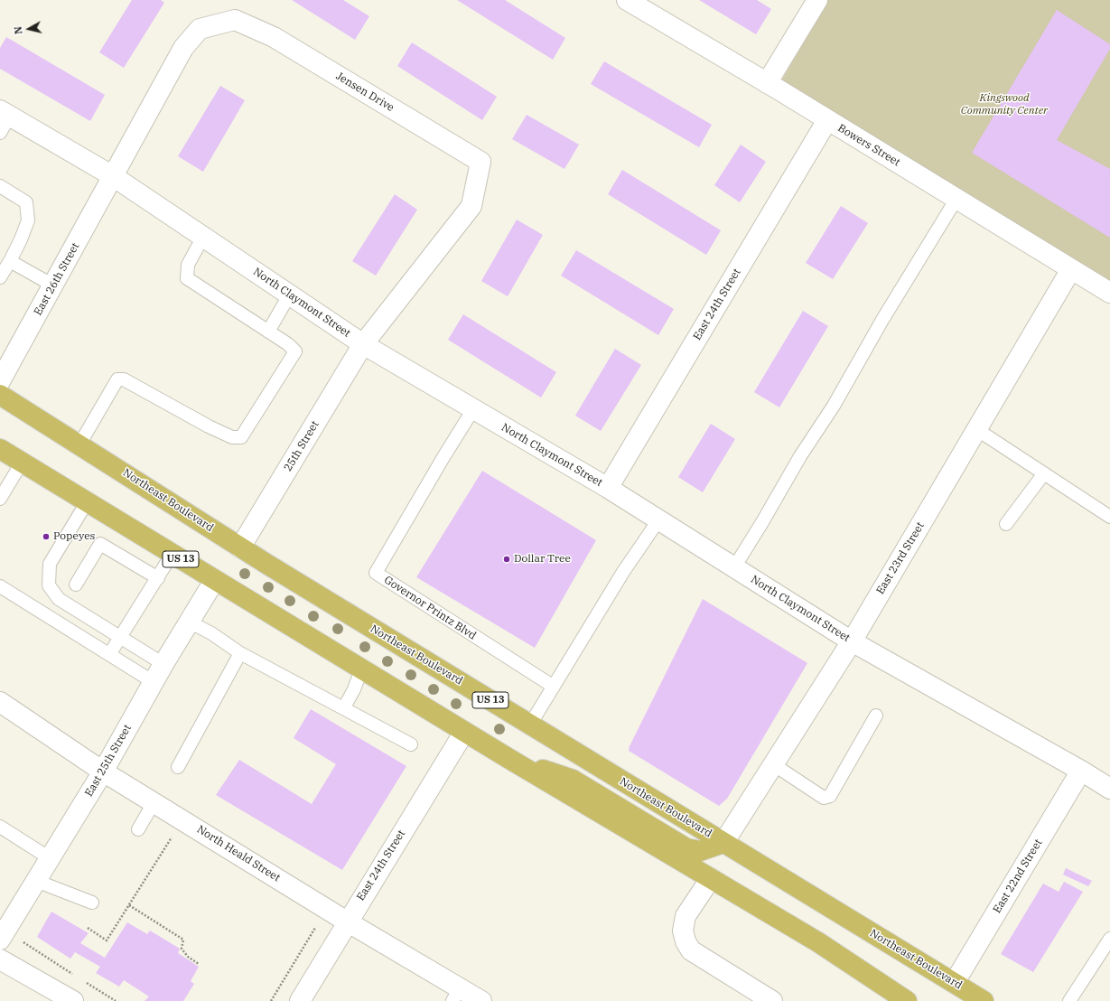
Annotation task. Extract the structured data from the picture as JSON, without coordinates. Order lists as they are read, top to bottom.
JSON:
{
  "streets": {
    "main road": ["Northeast Boulevard", "US 13"],
    "street": [
      "Jensen Drive",
      "Bowers Street",
      "East 26th Street",
      "North Claymont Street",
      "East 24th Street",
      "25th Street",
      "East 23rd Street",
      "East 25th Street",
      "North Heald Street",
      "East 22nd Street"
    ],
    "lane": ["Governor Printz Blvd"]
  },
  "crossings": [
    ["Jensen Drive", "East 26th Street"],
    ["Jensen Drive", "North Claymont Street"],
    ["Jensen Drive", "25th Street"],
    ["Bowers Street", "East 24th Street"],
    ["Bowers Street", "East 23rd Street"],
    ["East 26th Street", "North Claymont Street"],
    ["North Claymont Street", "East 24th Street"],
    ["North Claymont Street", "25th Street"],
    ["North Claymont Street", "East 23rd Street"],
    ["North Claymont Street", "Governor Printz Blvd"],
    ["North Claymont Street", "East 22nd Street"],
    ["East 24th Street", "US 13"],
    ["East 24th Street", "North Heald Street"],
    ["25th Street", "Northeast Boulevard"],
    ["Northeast Boulevard", "East 23rd Street"],
    ["Northeast Boulevard", "East 22nd Street"],
    ["US 13", "East 25th Street"],
    ["East 25th Street", "North Heald Street"]
  ],
  "parks": ["Kingswood Community Center"],
  "places": ["Popeyes", "Dollar Tree"],
  "north": "left"
}
